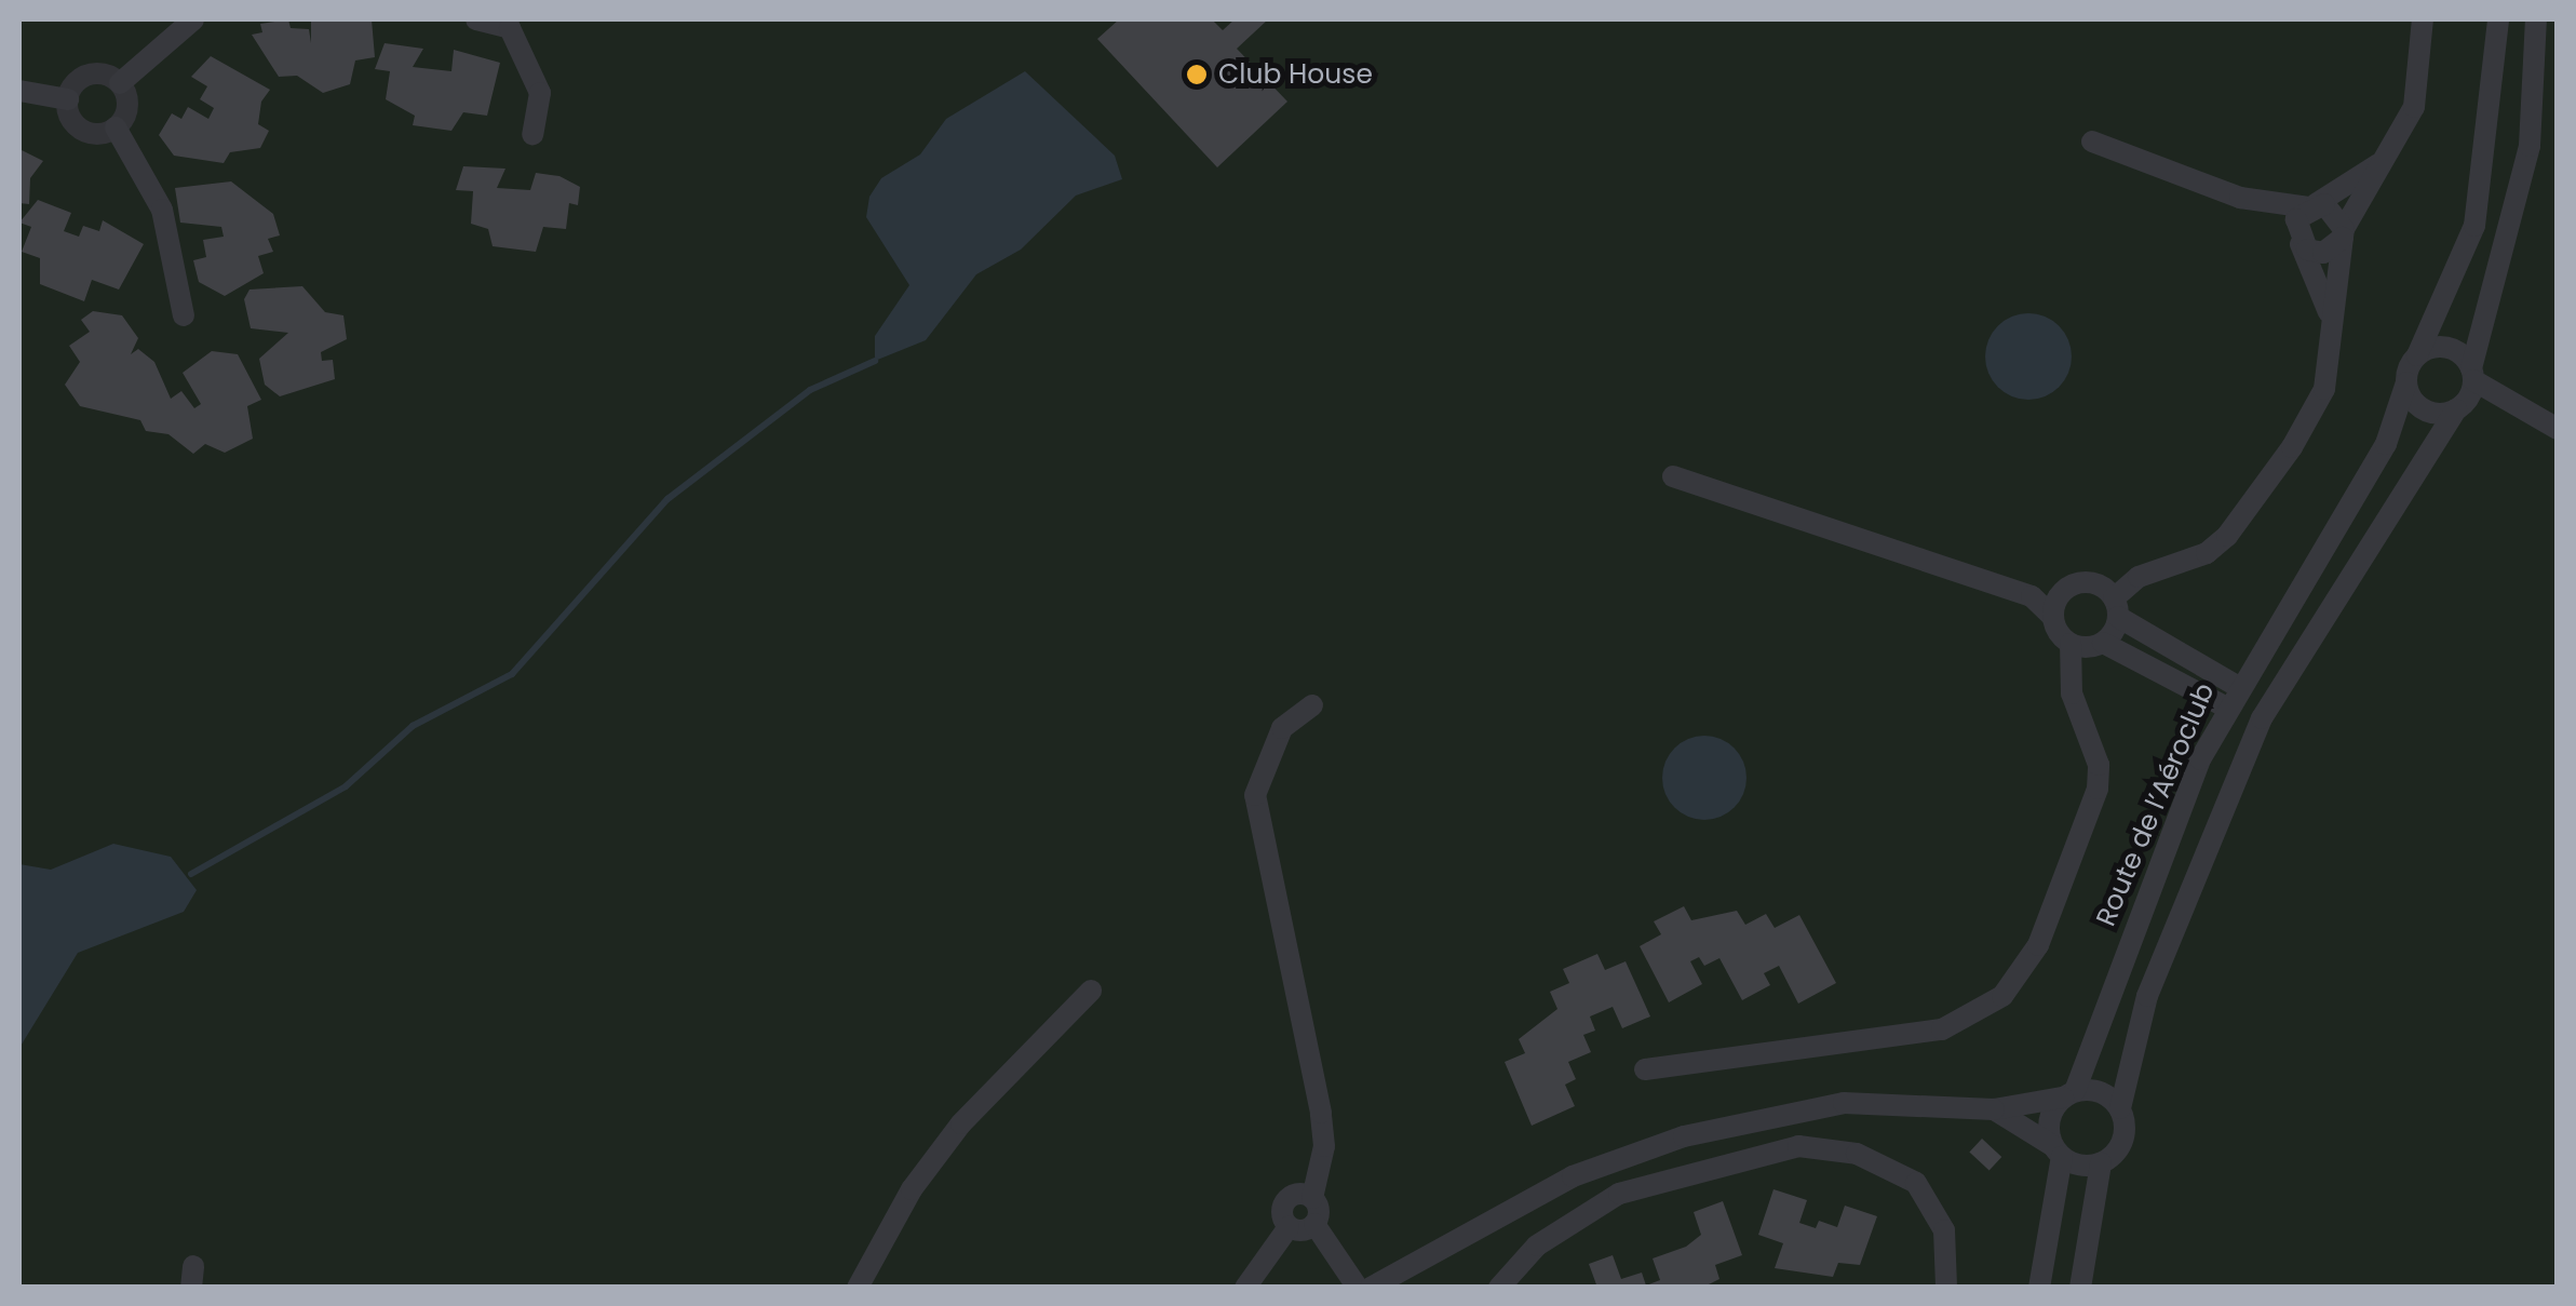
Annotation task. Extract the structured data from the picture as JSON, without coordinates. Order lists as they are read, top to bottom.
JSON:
{
  "streets": {
    "street": ["Route de l’Aéroclub"]
  },
  "places": ["Club House"]
}
